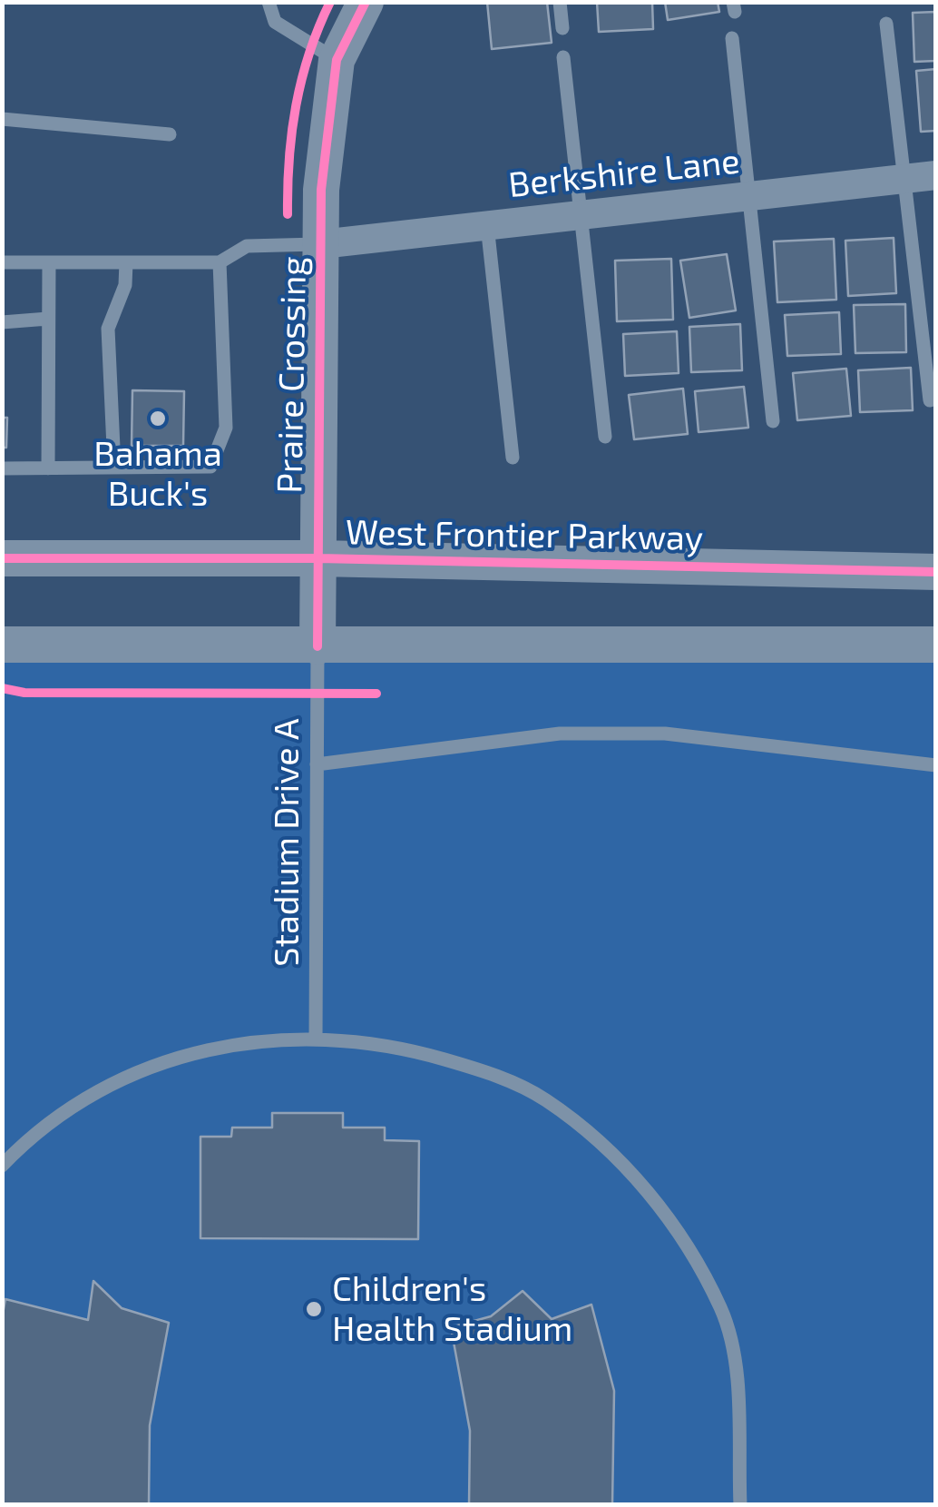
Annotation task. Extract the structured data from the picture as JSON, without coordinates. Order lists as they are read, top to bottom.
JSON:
{
  "streets": {
    "street": ["Berkshire Lane", "Praire Crossing", "West Frontier Parkway"],
    "lane": ["Stadium Drive A"]
  },
  "crossings": [
    ["Berkshire Lane", "Praire Crossing"],
    ["Praire Crossing", "West Frontier Parkway"],
    ["Praire Crossing", "Stadium Drive A"]
  ],
  "places": ["Bahama Buck's", "Children's Health Stadium"]
}
